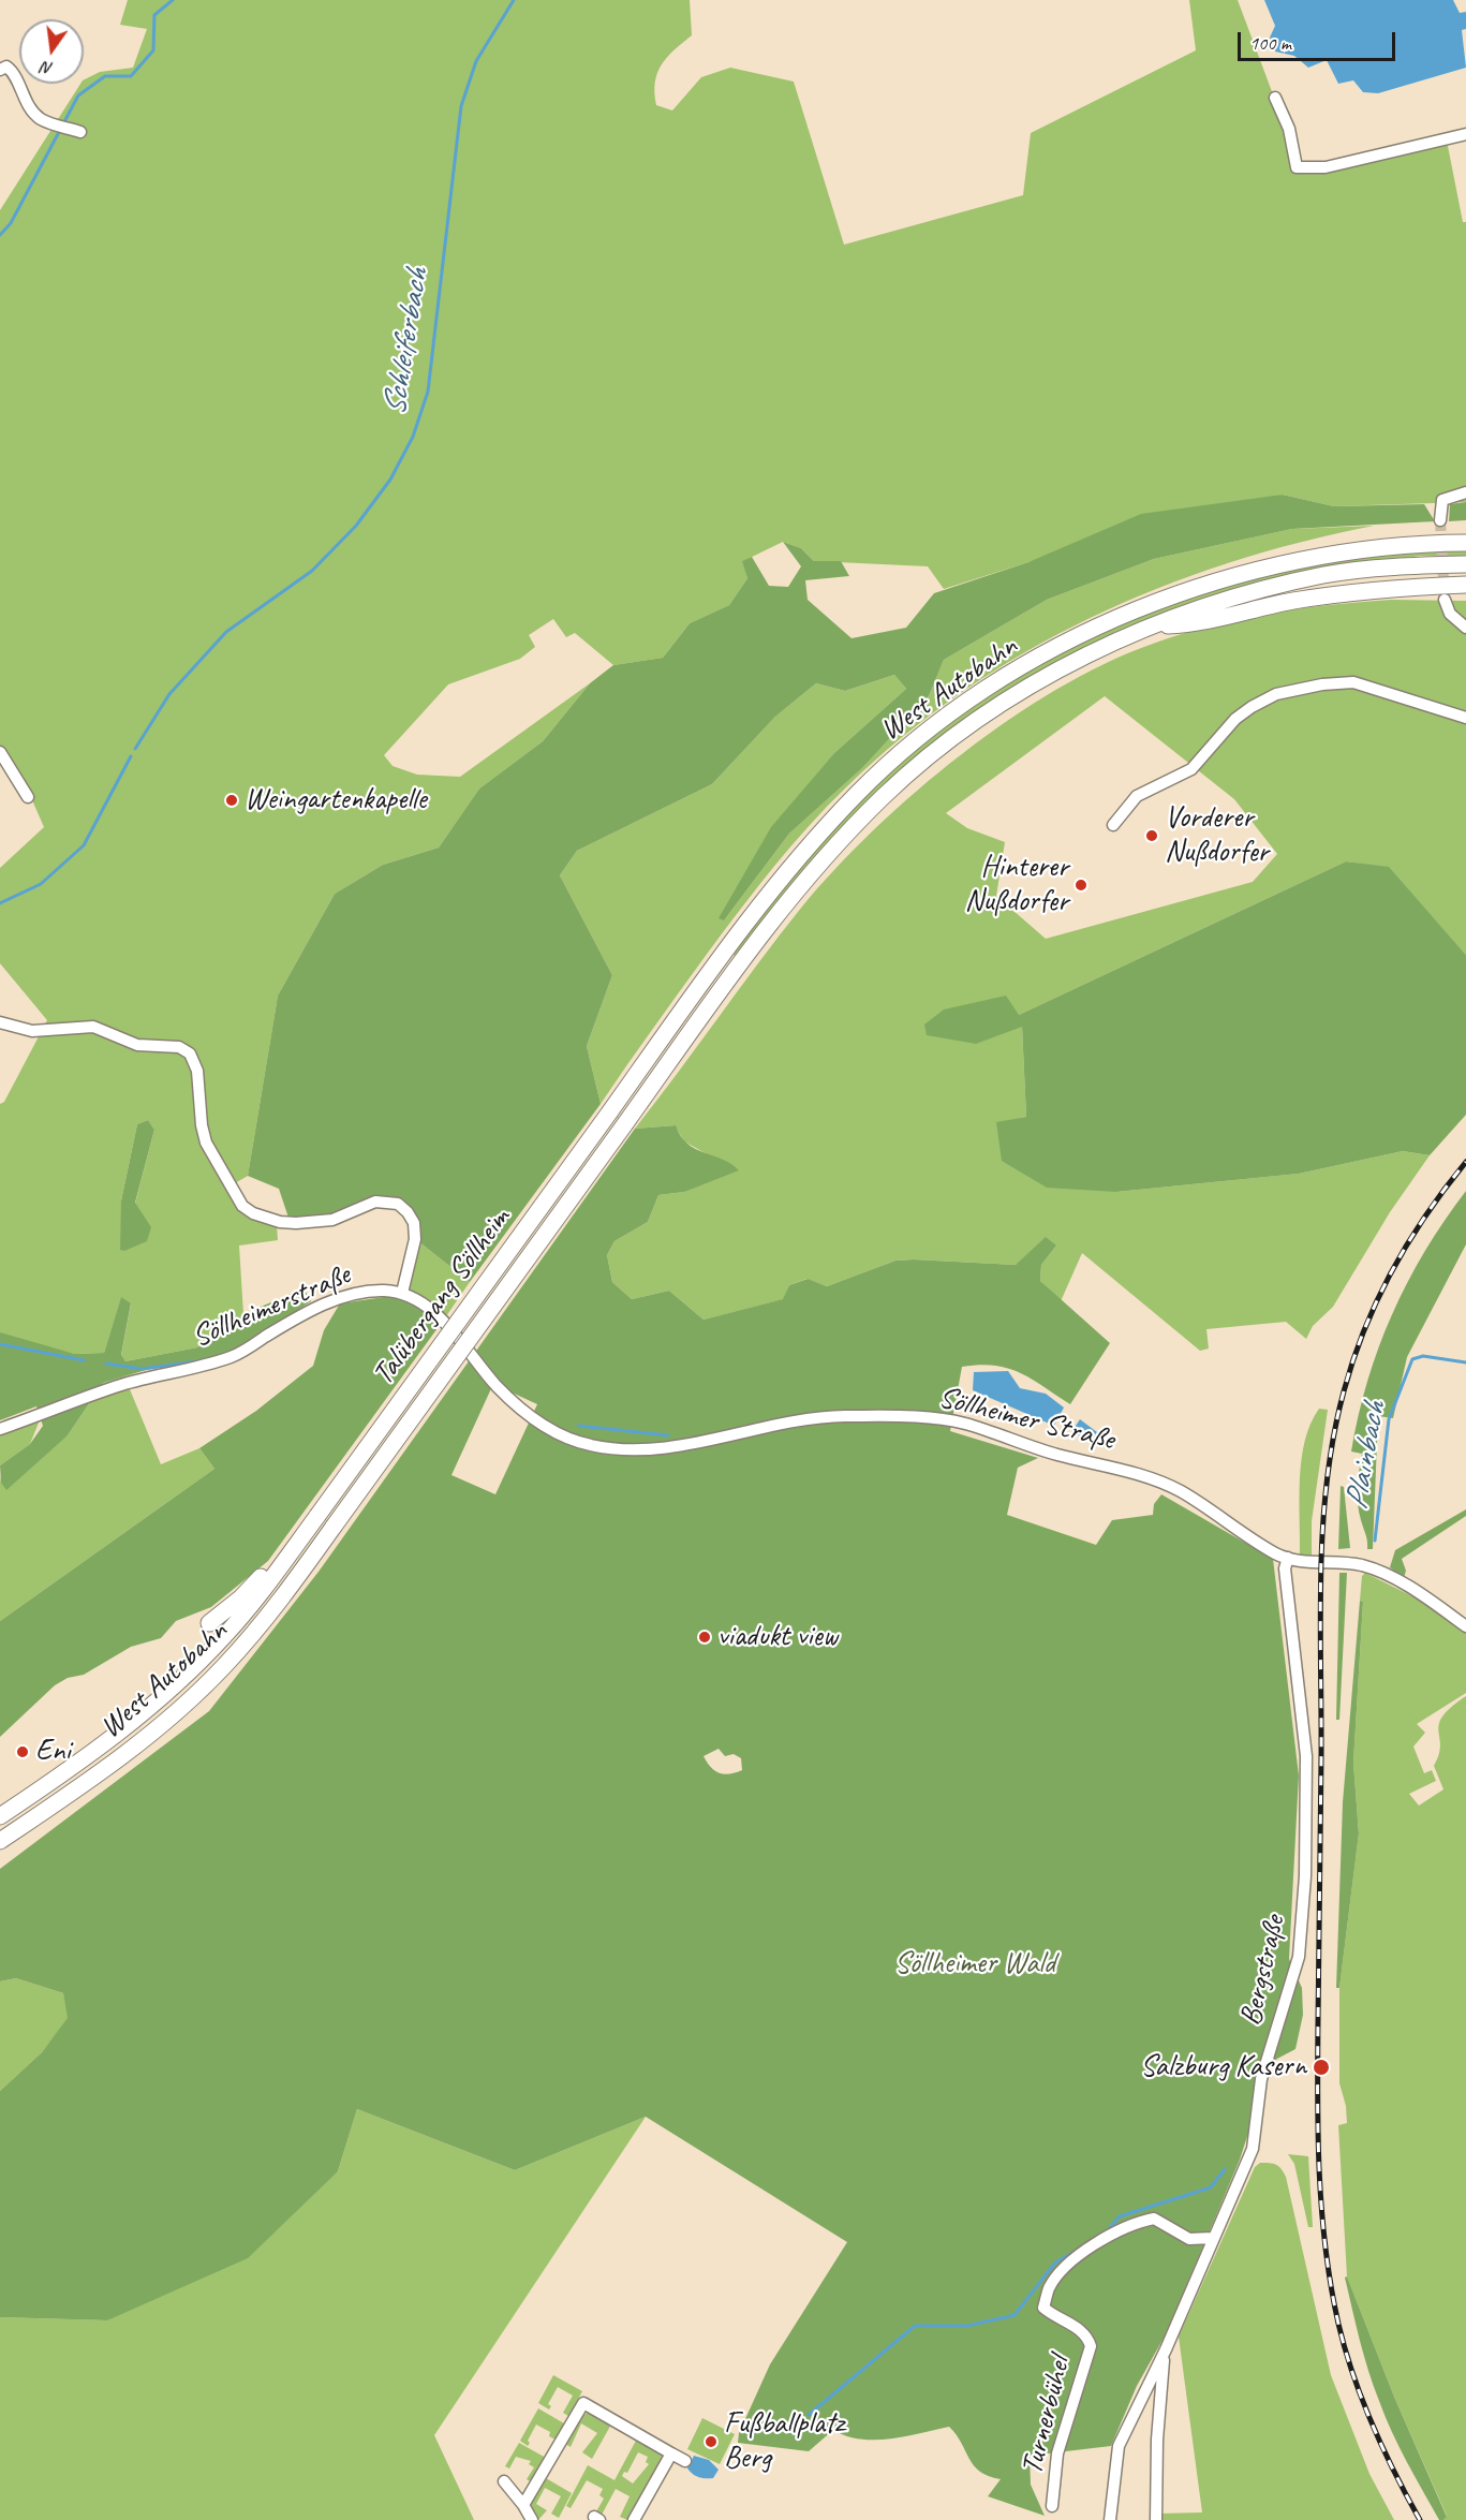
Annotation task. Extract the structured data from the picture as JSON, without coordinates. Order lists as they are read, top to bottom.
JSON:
{
  "streets": {
    "highway": ["West Autobahn", "Talübergang Söllheim"],
    "street": [
      "Söllheimerstraße",
      "Söllheimer Straße",
      "Bergstraße",
      "Turnerbühel"
    ]
  },
  "crossings": [
    ["West Autobahn", "Talübergang Söllheim"],
    ["Söllheimerstraße", "Söllheimer Straße"],
    ["Söllheimer Straße", "Bergstraße"],
    ["Bergstraße", "Turnerbühel"]
  ],
  "water": ["Schleiferbach", "Plainbach"],
  "parks": ["Söllheimer Wald"],
  "places": [
    "Weingartenkapelle",
    "Vorderer Nußdorfer",
    "Hinterer Nußdorfer",
    "viadukt view",
    "Eni",
    "Salzburg Kasern",
    "Fußballplatz Berg"
  ],
  "scale_bar": "100 m",
  "north": "bottom"
}
